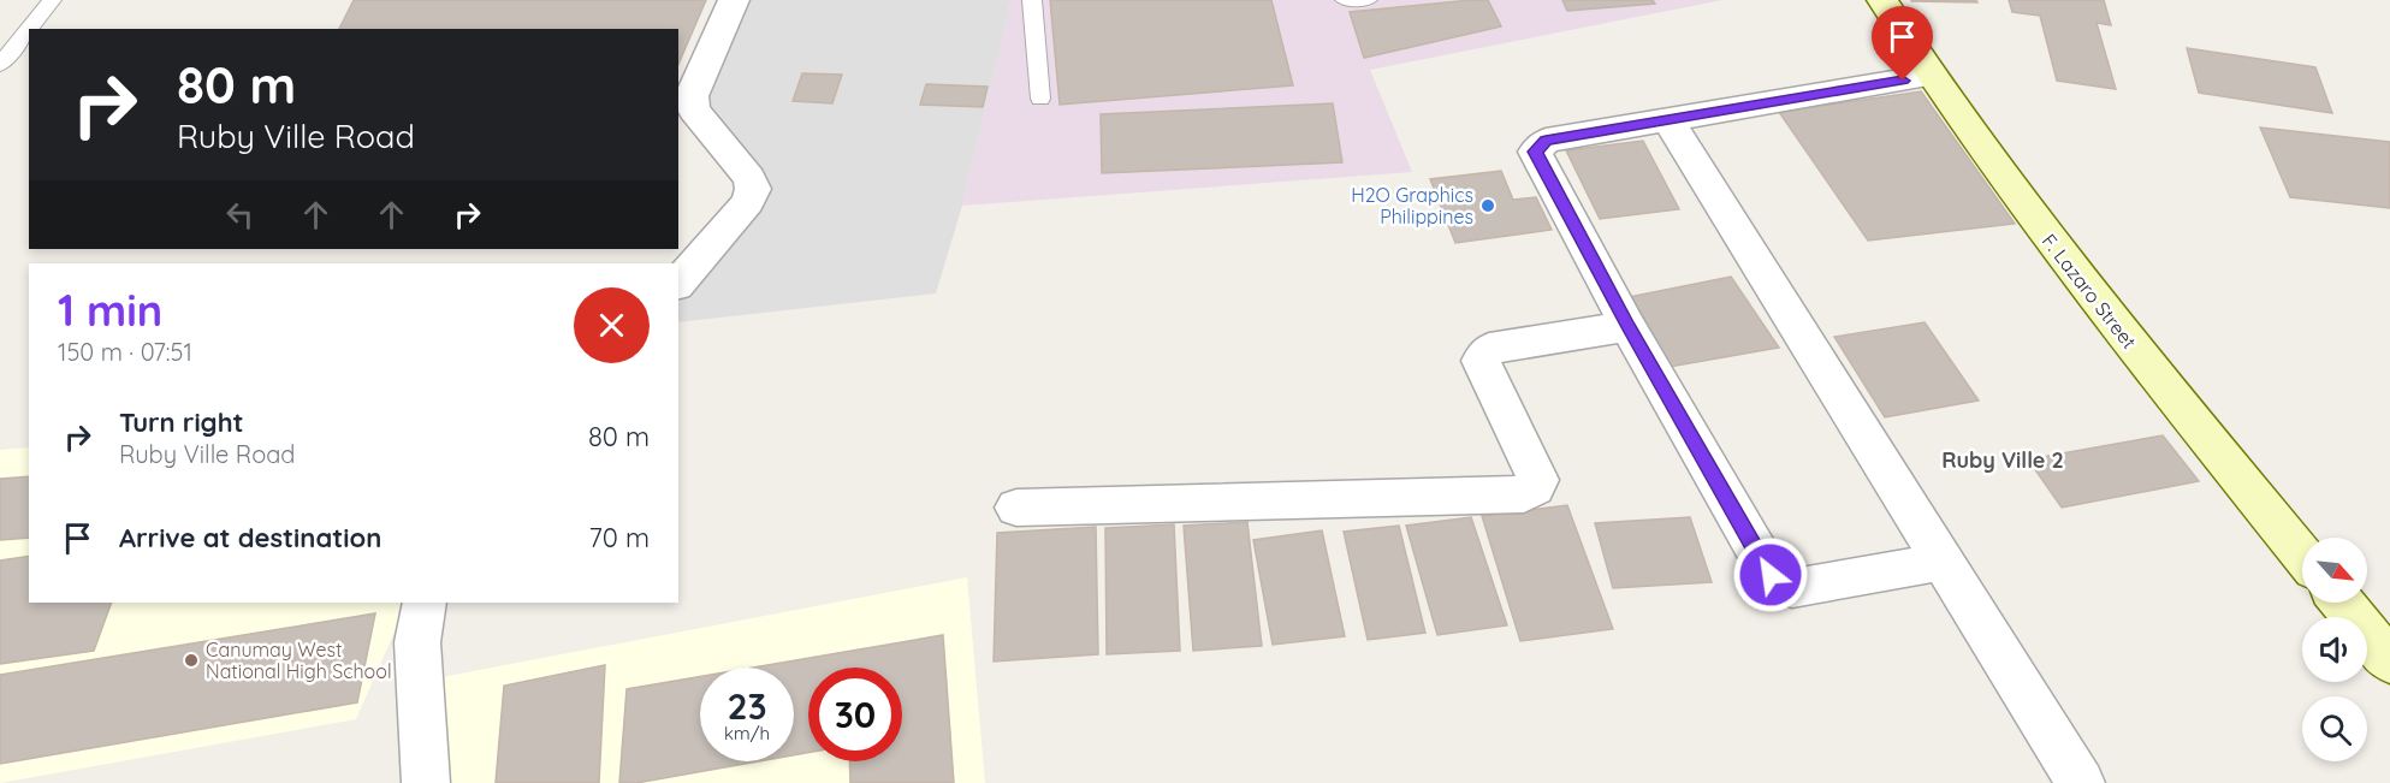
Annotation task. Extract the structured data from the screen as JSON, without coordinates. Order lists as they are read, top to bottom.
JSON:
{
  "streets": {
    "street": ["F. Lazaro Street"]
  },
  "districts": ["Ruby Ville 2"],
  "places": ["H2O Graphics Philippines", "Canumay West National High School"],
  "north": "bottom right",
  "page": {
    "turn": ["80 m", "Ruby Ville Road"],
    "heading": ["1 min", "150 m · 07:51"],
    "list": [
      {
        "name": "Turn right",
        "note": "Ruby Ville Road",
        "value": "80 m"
      },
      {
        "name": "Arrive at destination",
        "value": "70 m"
      }
    ],
    "speed": "23 km/h",
    "limit": "30"
  }
}
